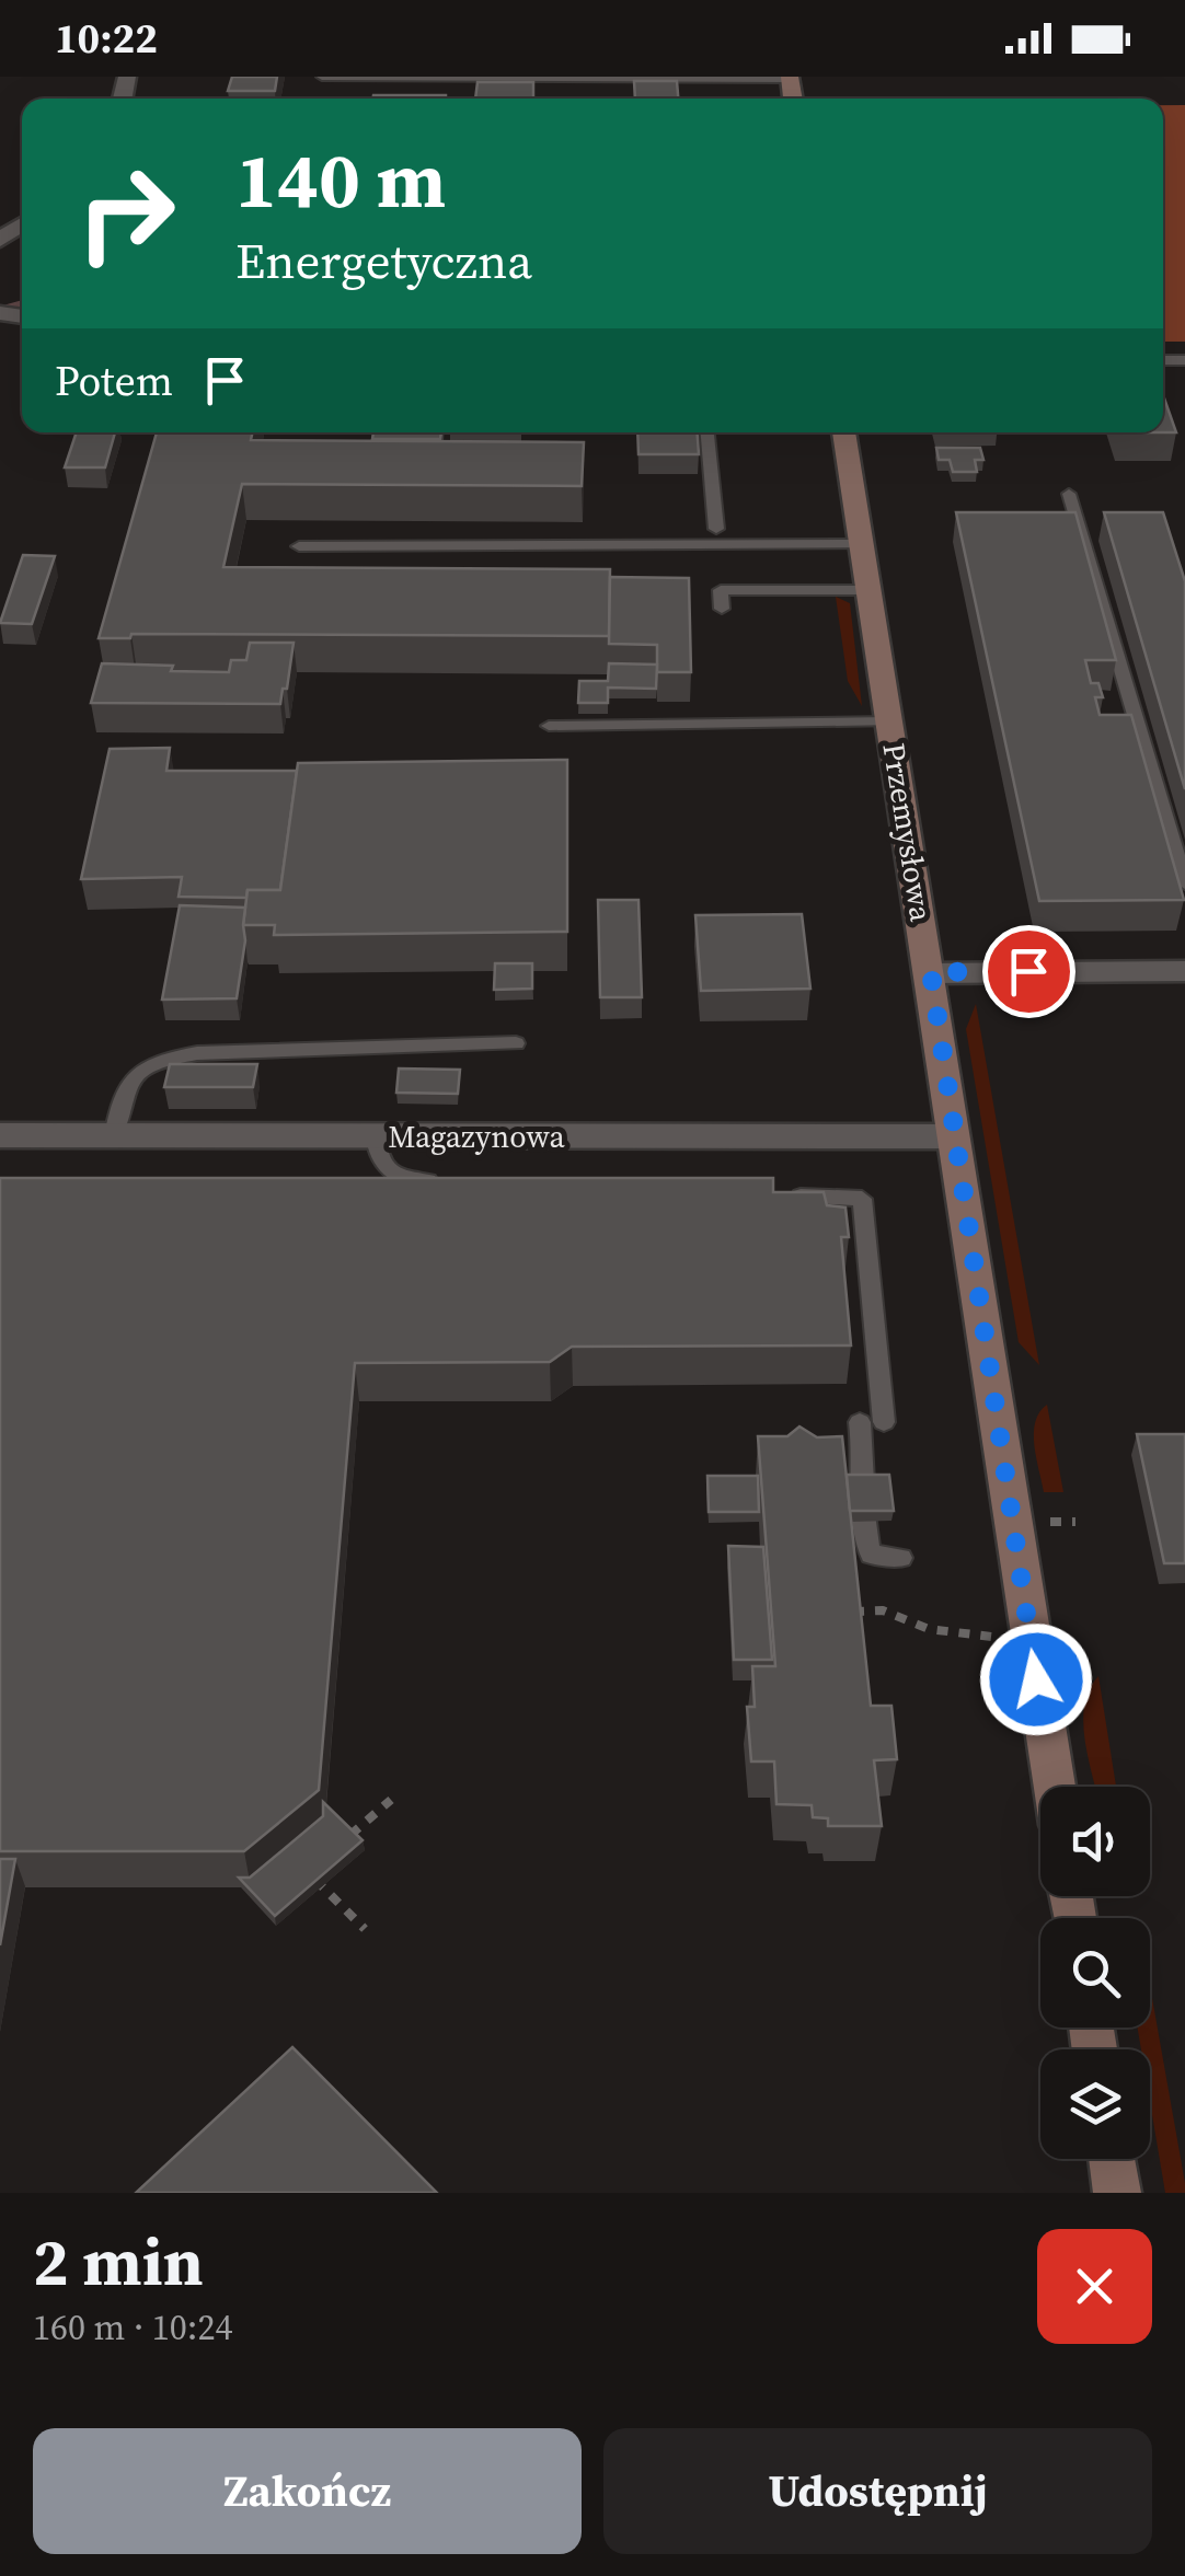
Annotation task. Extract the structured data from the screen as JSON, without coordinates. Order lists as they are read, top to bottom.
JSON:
{
  "streets": {
    "street": ["Przemysłowa", "Magazynowa"]
  },
  "crossings": [
    ["Przemysłowa", "Magazynowa"]
  ],
  "page": {
    "status": "10:22",
    "turn": ["140 m", "Energetyczna"],
    "then": "Potem",
    "heading": ["2 min", "160 m · 10:24"],
    "buttons": ["Zakończ", "Udostępnij"]
  }
}
